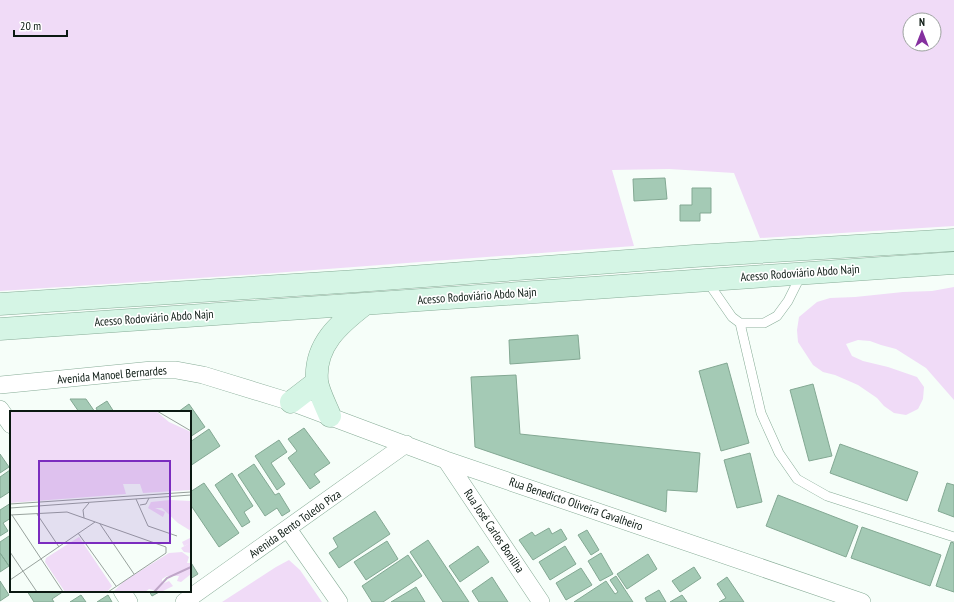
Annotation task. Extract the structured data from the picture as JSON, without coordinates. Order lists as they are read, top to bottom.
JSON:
{
  "streets": {
    "main road": ["Acesso Rodoviário Abdo Najn"],
    "street": [
      "Avenida Manoel Bernardes",
      "Rua Benedicto Oliveira Cavalheiro",
      "Avenida Bento Toledo Piza",
      "Rua José Carlos Bonilha"
    ]
  },
  "crossings": [
    ["Avenida Manoel Bernardes", "Rua Benedicto Oliveira Cavalheiro"],
    ["Rua Benedicto Oliveira Cavalheiro", "Avenida Bento Toledo Piza"],
    ["Rua Benedicto Oliveira Cavalheiro", "Rua José Carlos Bonilha"]
  ],
  "scale_bar": "20 m",
  "north": "top"
}
